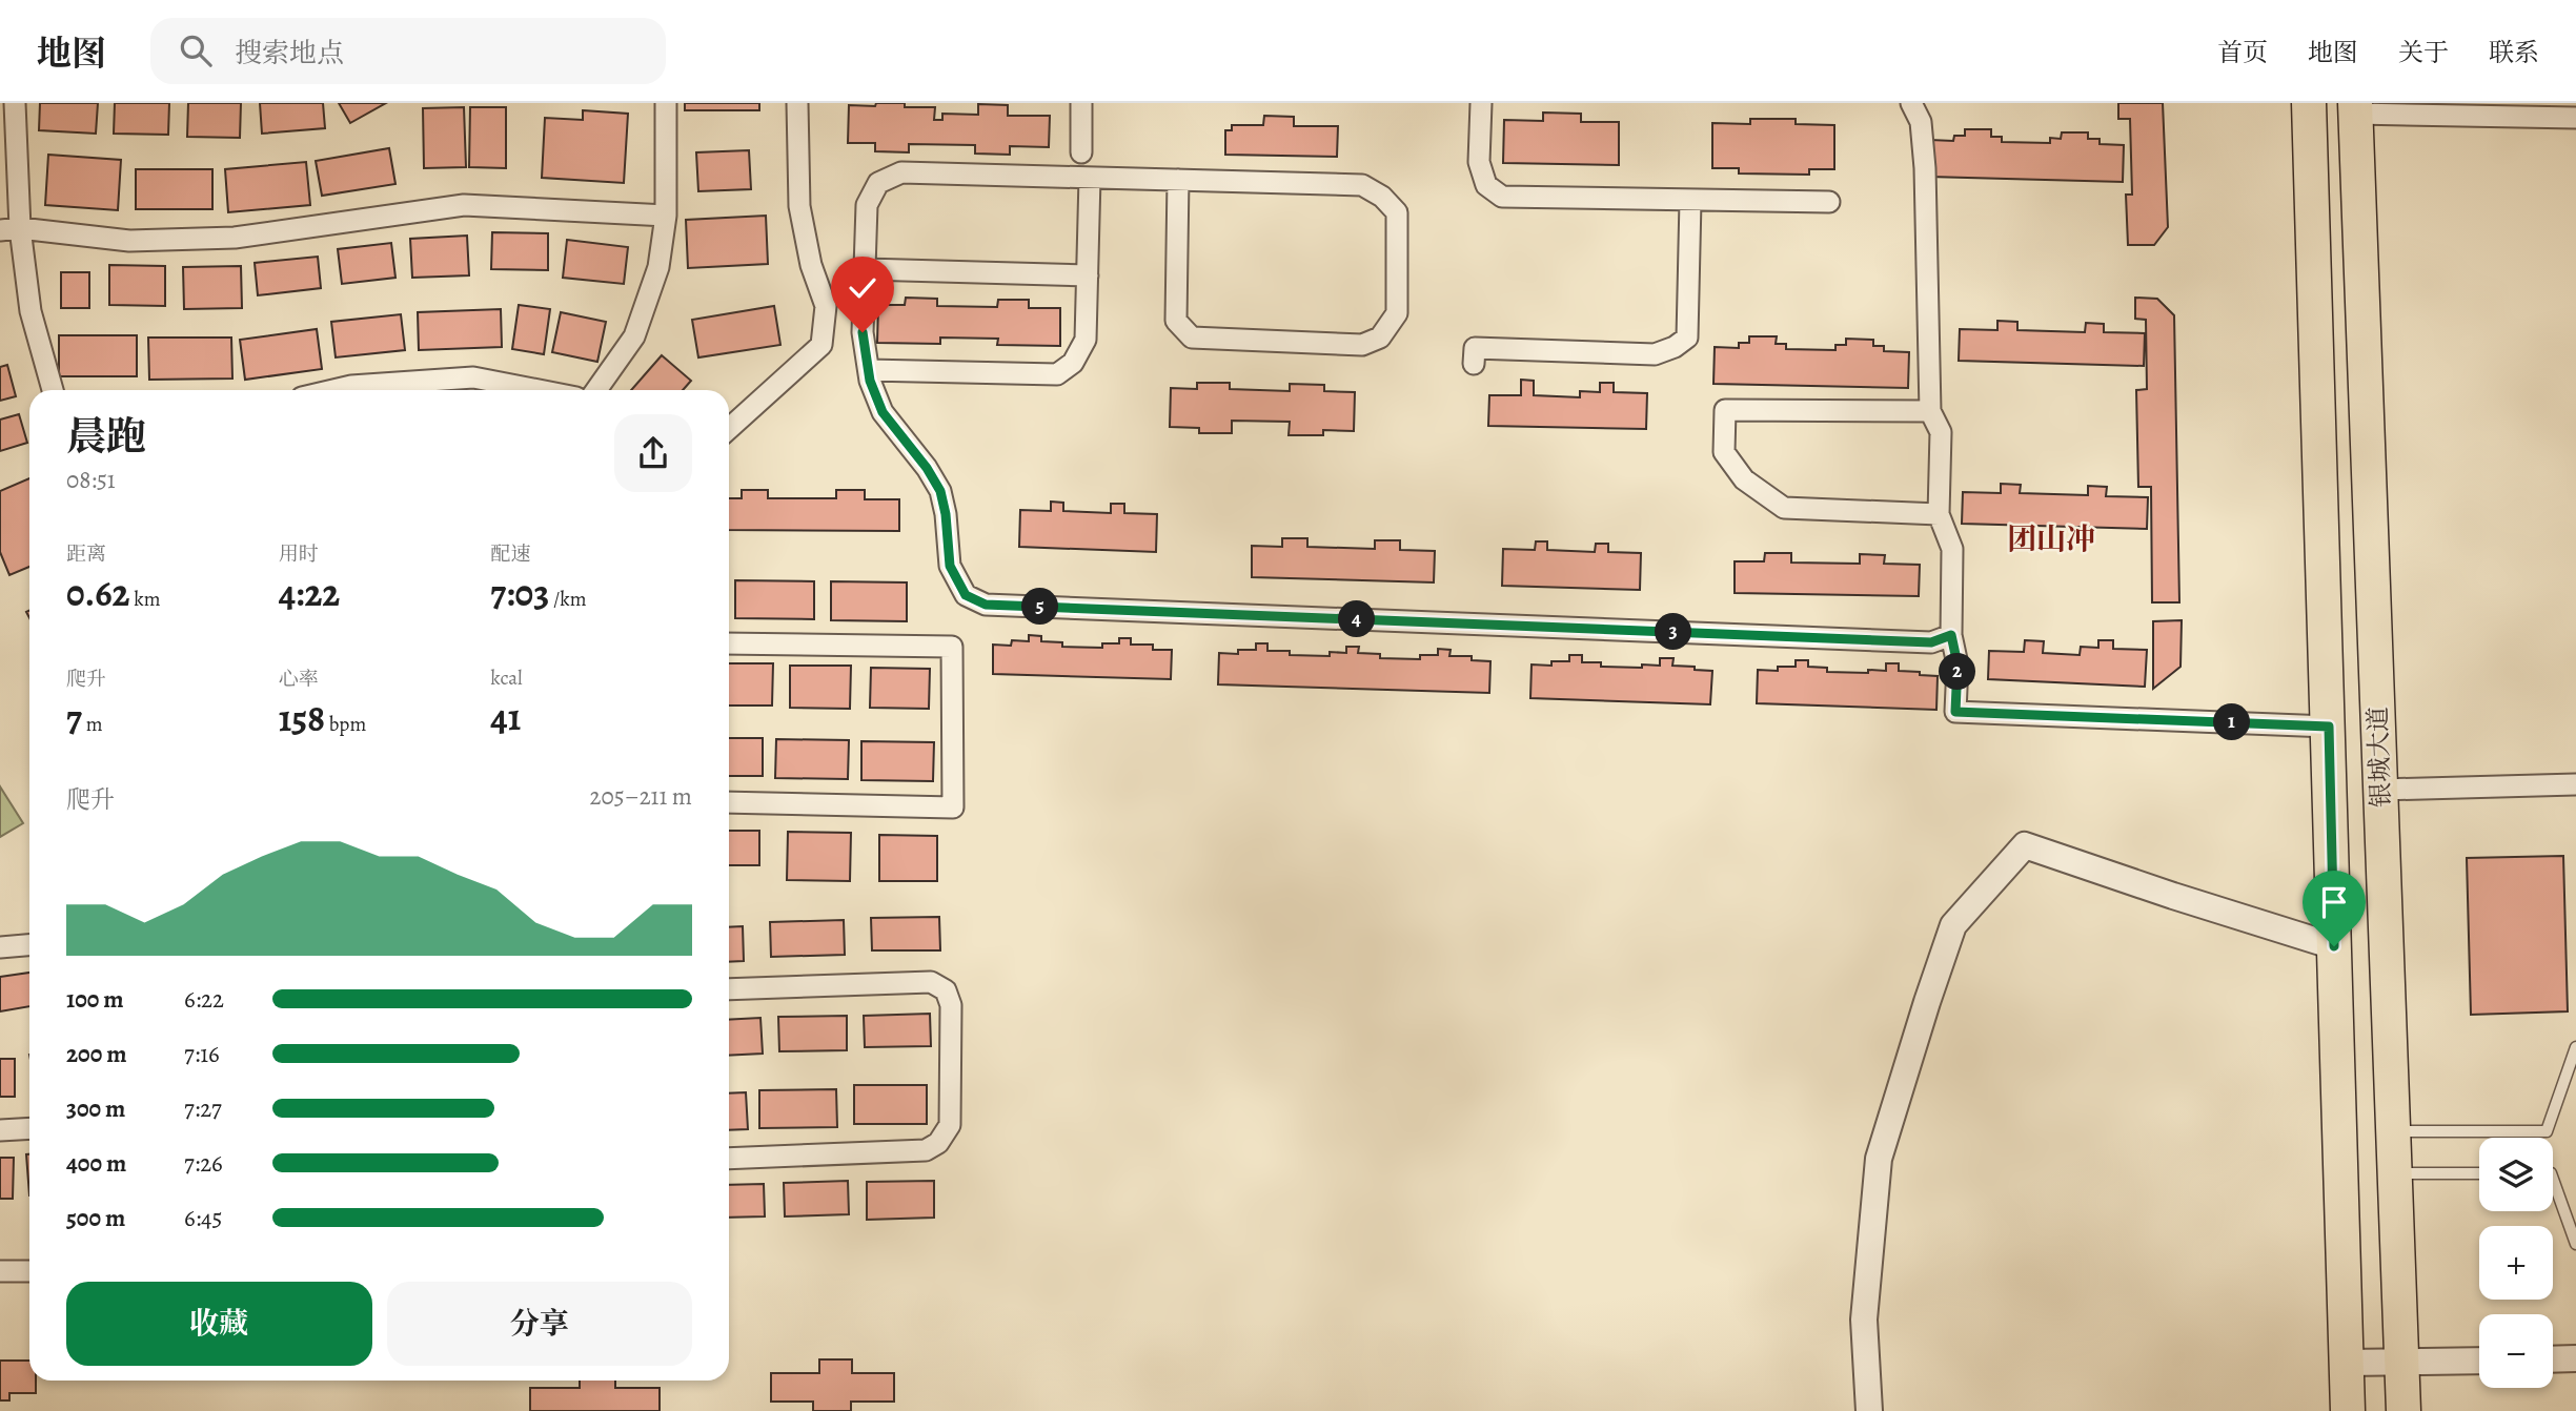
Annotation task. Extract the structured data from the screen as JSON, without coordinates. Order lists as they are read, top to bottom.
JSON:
{
  "streets": {
    "main road": ["银城大道"]
  },
  "districts": ["团山冲"],
  "page": {
    "header": "地图",
    "search": "搜索地点",
    "nav": [
      "首页",
      "地图",
      "关于",
      "联系"
    ],
    "heading": ["晨跑", "08:51"],
    "stats": [
      ["距离", "0.62 km"],
      ["用时", "4:22"],
      ["配速", "7:03 /km"],
      ["爬升", "7 m"],
      ["心率", "158 bpm"],
      ["kcal", "41"]
    ],
    "pins": [
      "5",
      "4",
      "3",
      "2",
      "1"
    ],
    "chart": ["爬升", "205–211 m"],
    "list": [
      {
        "name": "100 m",
        "note": "6:22"
      },
      {
        "name": "200 m",
        "note": "7:16"
      },
      {
        "name": "300 m",
        "note": "7:27"
      },
      {
        "name": "400 m",
        "note": "7:26"
      },
      {
        "name": "500 m",
        "note": "6:45"
      }
    ],
    "map_buttons": ["+", "−"],
    "buttons": ["收藏", "分享"]
  }
}
